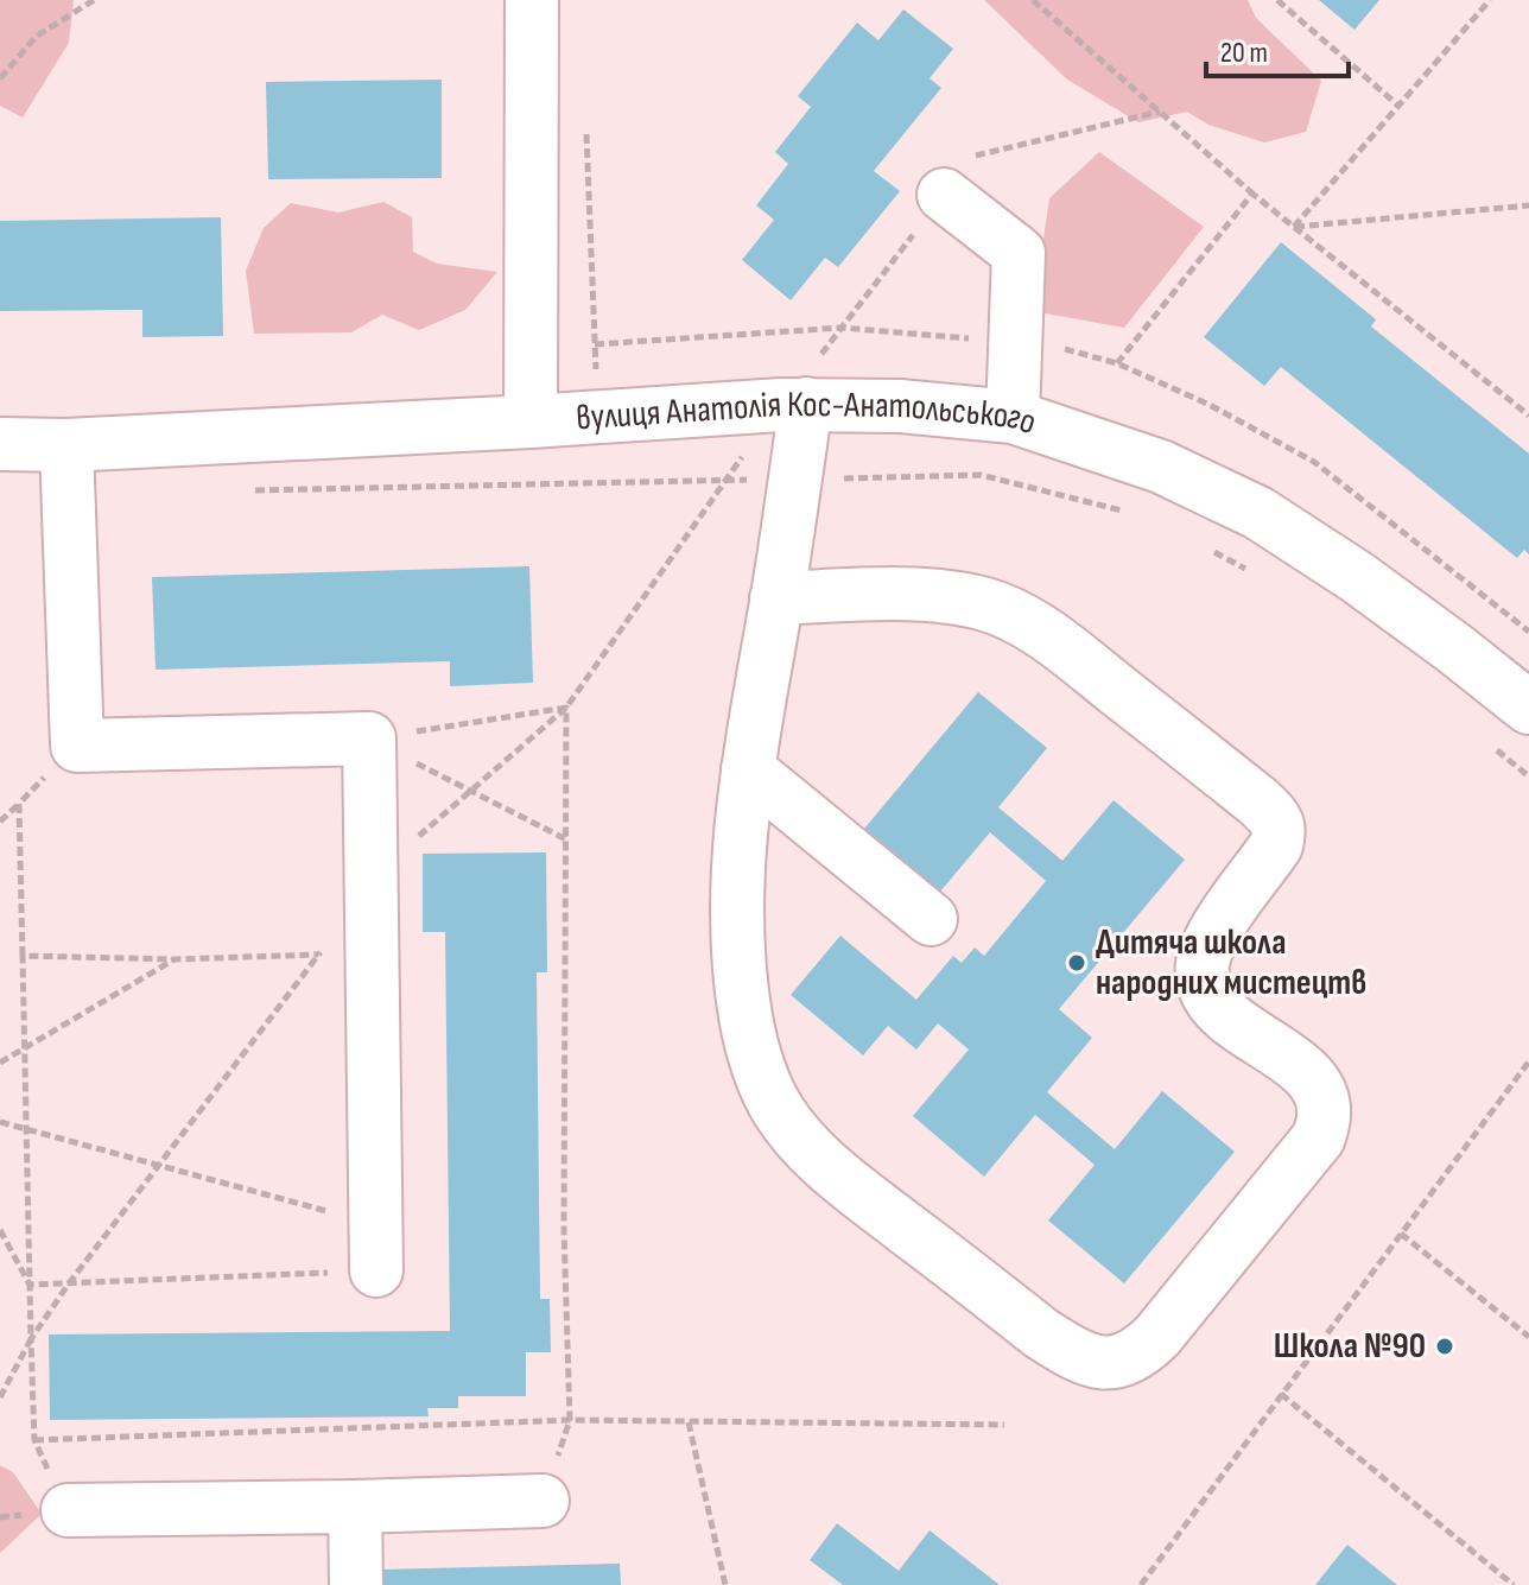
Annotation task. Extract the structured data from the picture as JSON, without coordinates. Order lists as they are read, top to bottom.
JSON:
{
  "streets": {
    "street": ["вулиця Анатолія Кос-Анатольського"]
  },
  "places": ["Дитяча школа народних мистецтв", "Школа №90"],
  "scale_bar": "20 m"
}
